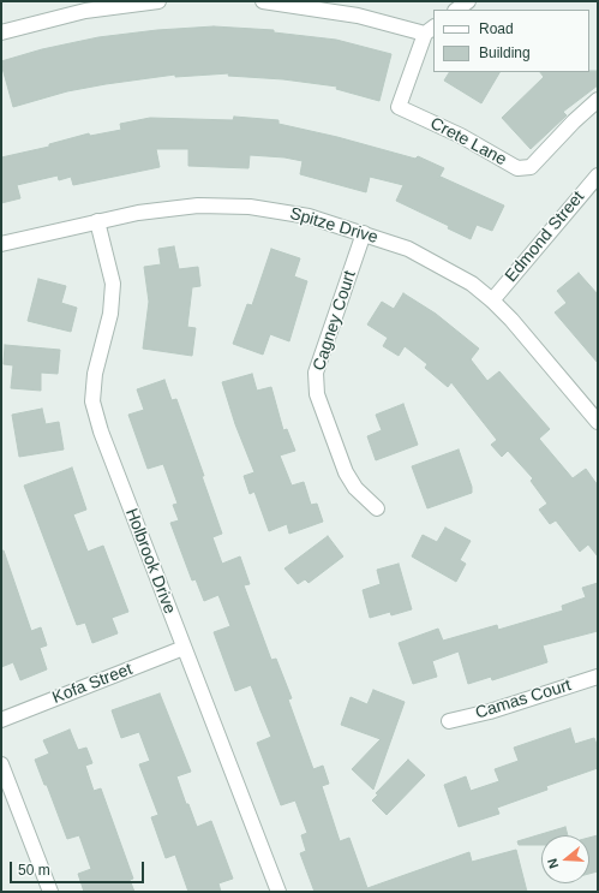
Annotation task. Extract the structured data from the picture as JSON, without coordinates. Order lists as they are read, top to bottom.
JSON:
{
  "streets": {
    "street": [
      "Crete Lane",
      "Spitze Drive",
      "Edmond Street",
      "Cagney Court",
      "Holbrook Drive",
      "Kofa Street",
      "Camas Court"
    ]
  },
  "crossings": [
    ["Spitze Drive", "Edmond Street"],
    ["Spitze Drive", "Cagney Court"],
    ["Spitze Drive", "Holbrook Drive"],
    ["Holbrook Drive", "Kofa Street"]
  ],
  "legend": ["Road", "Building"],
  "scale_bar": "50 m",
  "north": "left"
}
